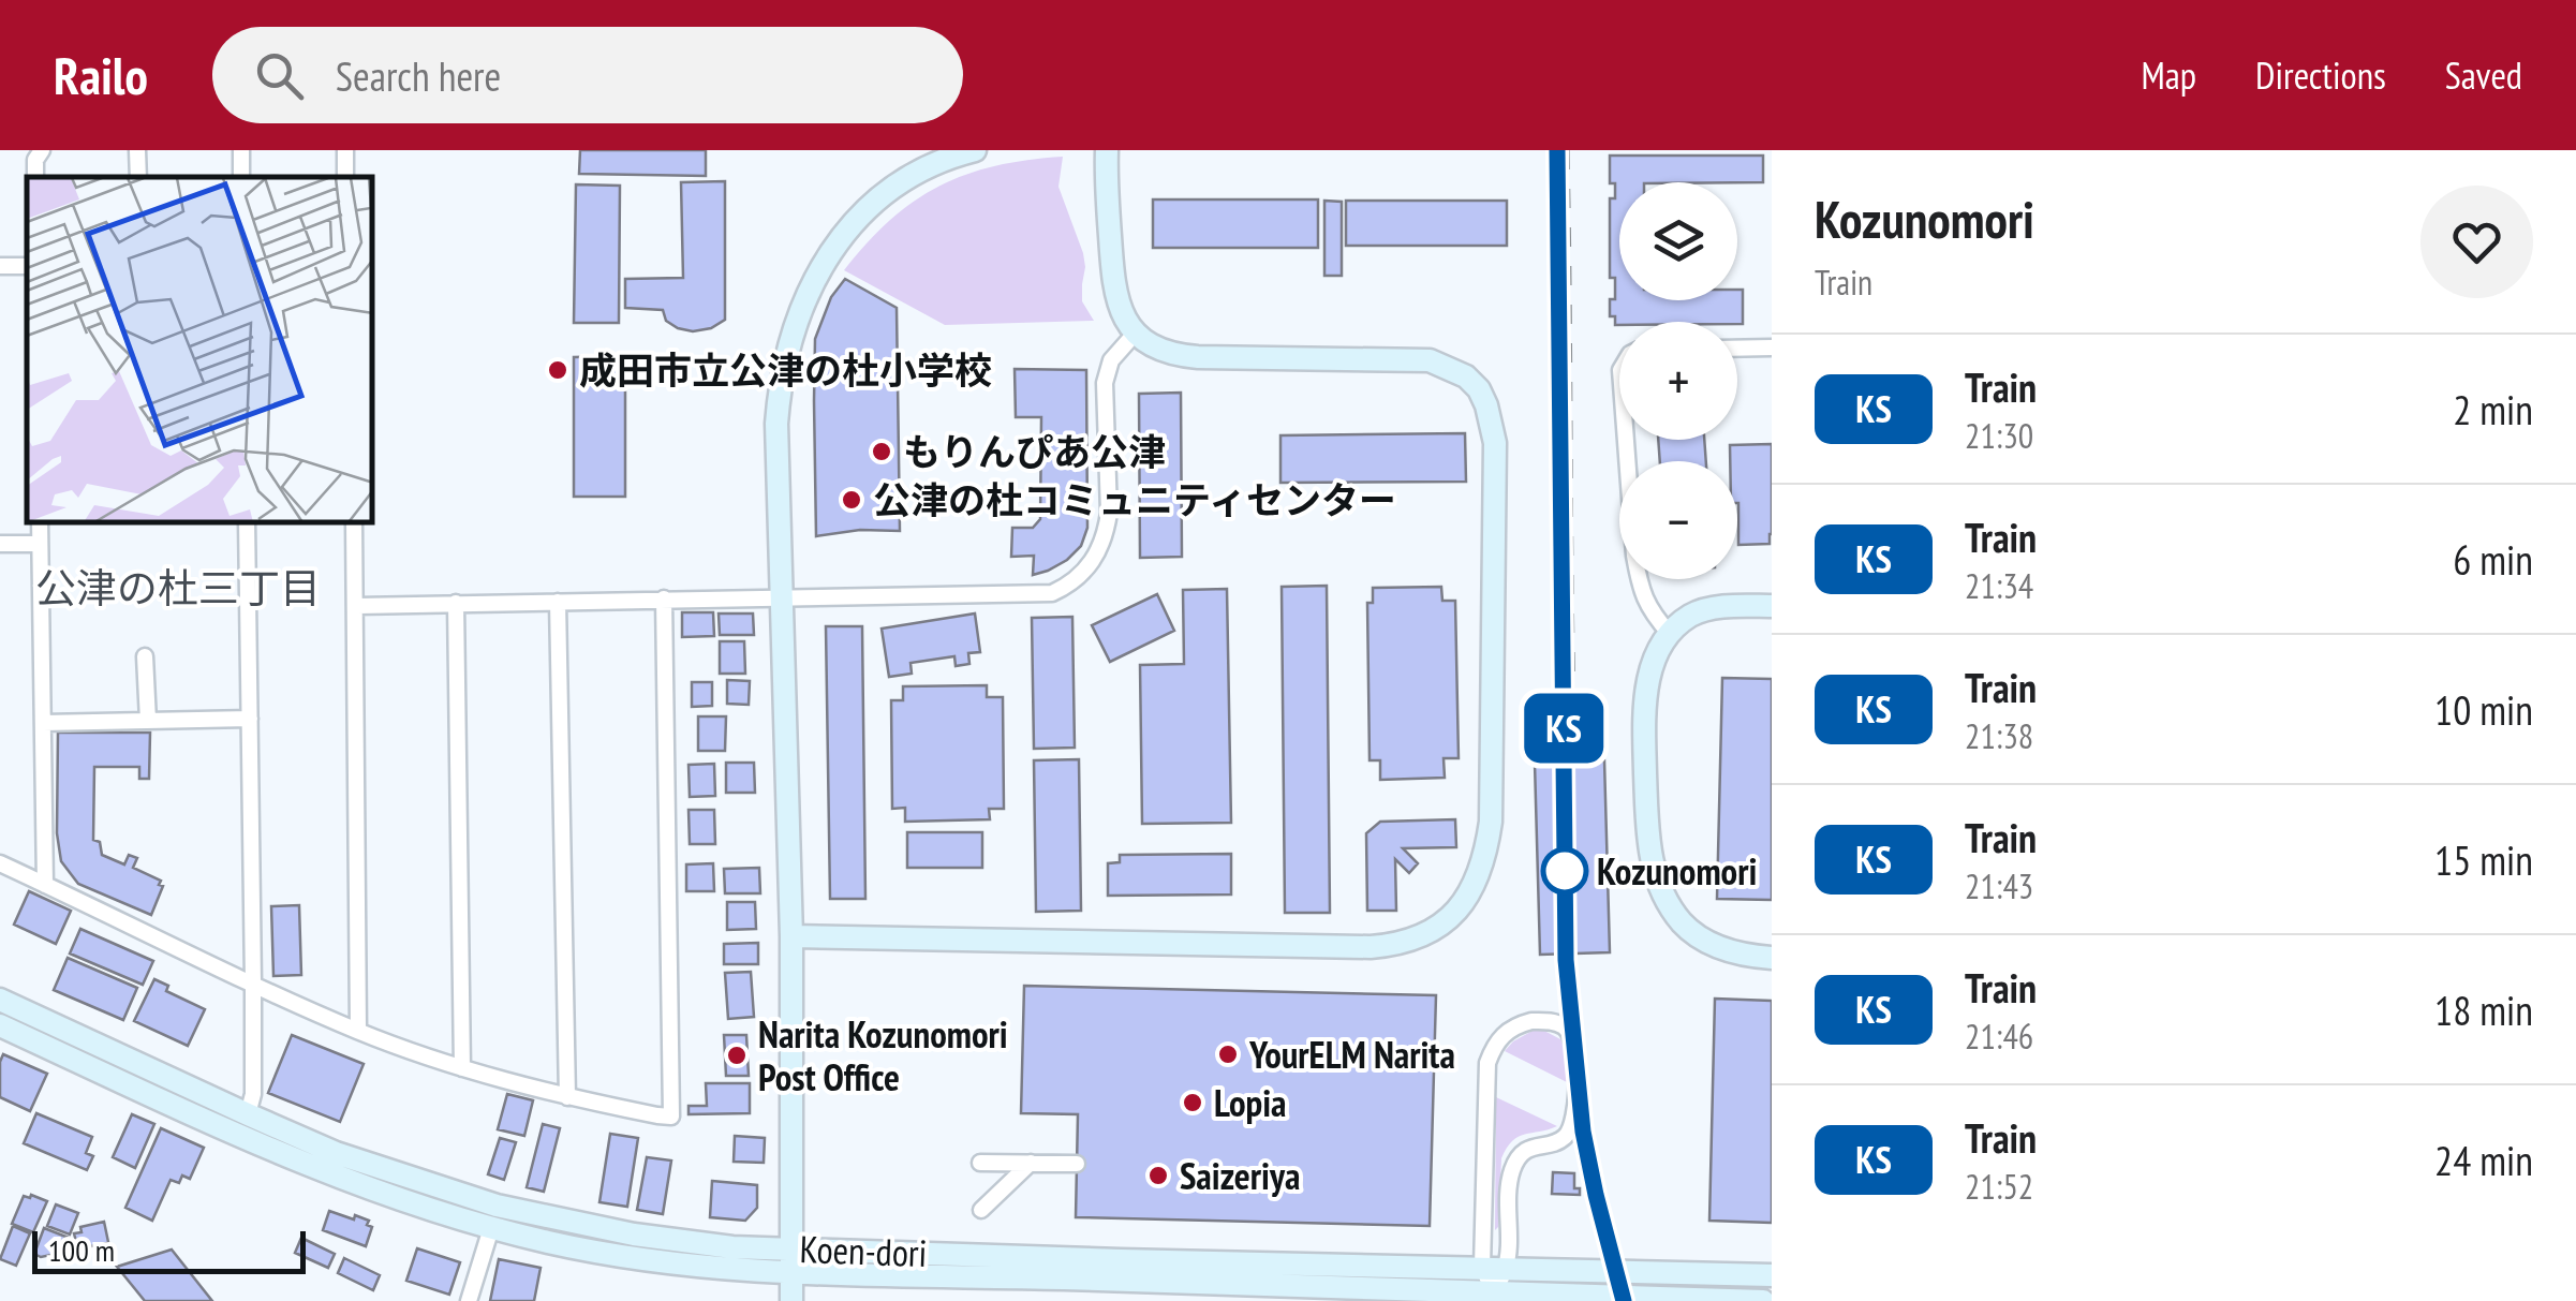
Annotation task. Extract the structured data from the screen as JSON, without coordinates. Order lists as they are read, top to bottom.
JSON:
{
  "streets": {
    "street": ["Koen-dori"]
  },
  "districts": ["公津の杜三丁目"],
  "places": [
    "成田市立公津の杜小学校",
    "もりんぴあ公津",
    "公津の杜コミュニティセンター",
    "Kozunomori",
    "YourELM Narita",
    "Narita Kozunomori Post Office",
    "Lopia",
    "Saizeriya"
  ],
  "scale_bar": "100 m",
  "page": {
    "header": "Railo",
    "search": "Search here",
    "nav": ["Map", "Directions", "Saved"],
    "on_map": "KS",
    "heading": ["Kozunomori", "Train"],
    "map_buttons": ["+", "−"],
    "list": [
      {
        "mark": "KS",
        "name": "Train",
        "note": "21:30",
        "value": "2 min"
      },
      {
        "mark": "KS",
        "name": "Train",
        "note": "21:34",
        "value": "6 min"
      },
      {
        "mark": "KS",
        "name": "Train",
        "note": "21:38",
        "value": "10 min"
      },
      {
        "mark": "KS",
        "name": "Train",
        "note": "21:43",
        "value": "15 min"
      },
      {
        "mark": "KS",
        "name": "Train",
        "note": "21:46",
        "value": "18 min"
      },
      {
        "mark": "KS",
        "name": "Train",
        "note": "21:52",
        "value": "24 min"
      }
    ],
    "scale": "100 m"
  }
}
